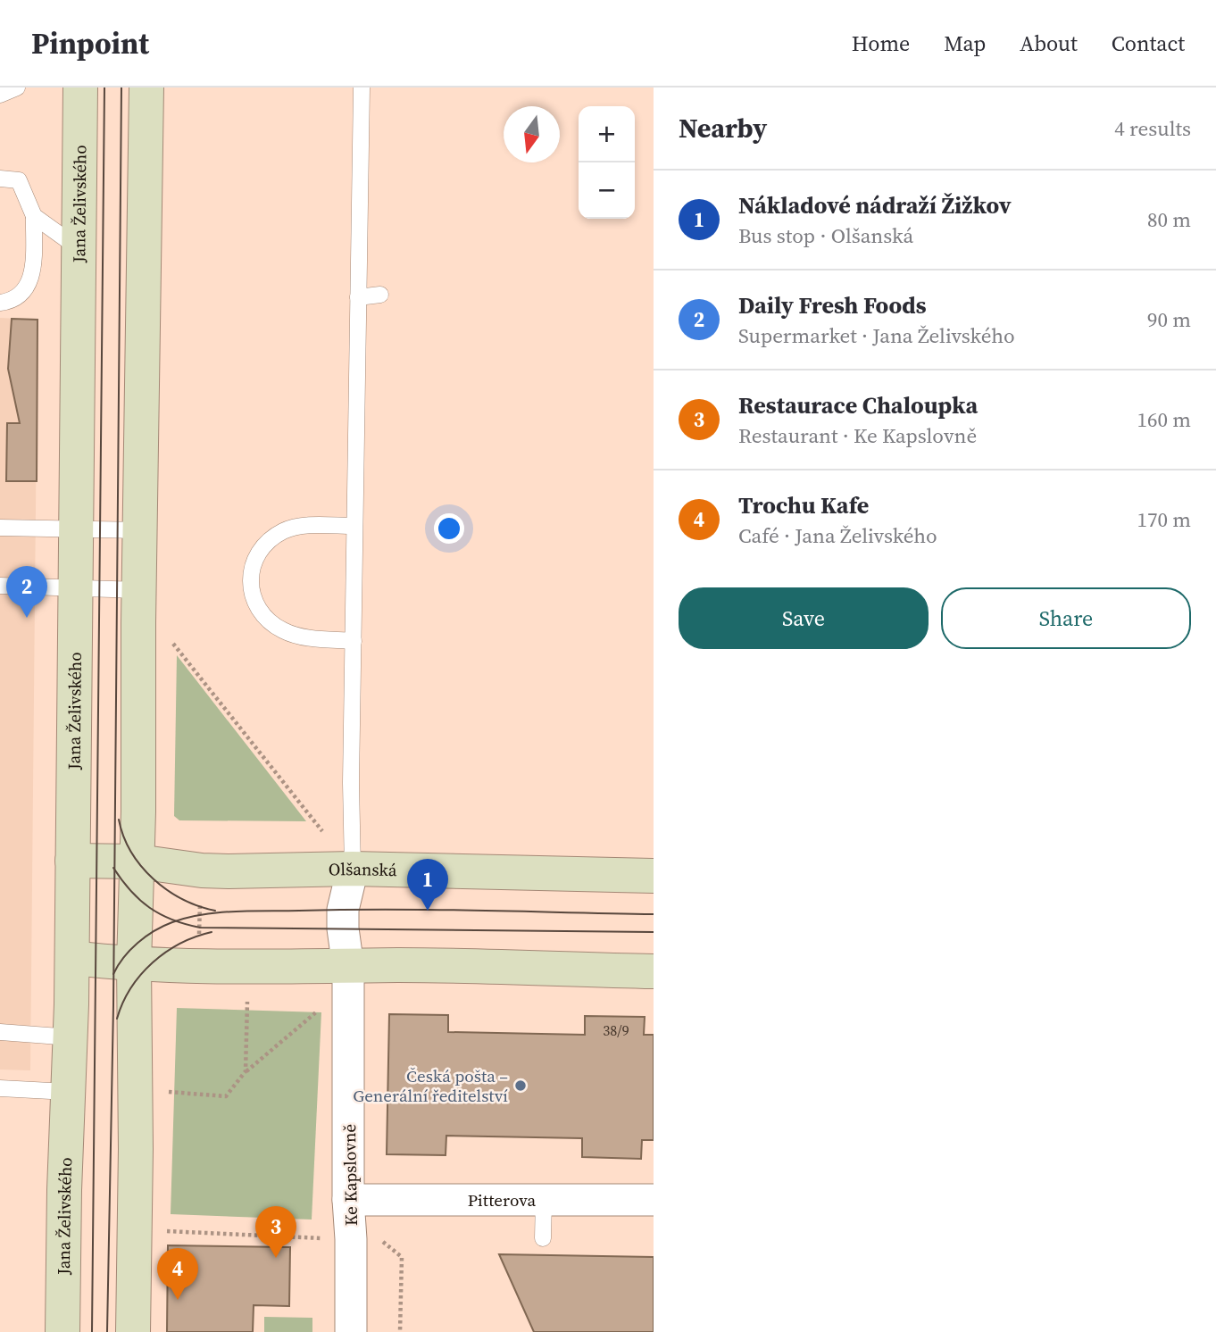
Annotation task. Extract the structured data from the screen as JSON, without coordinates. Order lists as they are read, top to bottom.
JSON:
{
  "streets": {
    "main road": ["Jana Želivského", "Olšanská"],
    "street": ["Ke Kapslovně", "Pitterova"]
  },
  "crossings": [
    ["Jana Želivského", "Olšanská"],
    ["Olšanská", "Ke Kapslovně"],
    ["Ke Kapslovně", "Pitterova"]
  ],
  "places": ["Česká pošta – Generální ředitelství"],
  "house_numbers": ["38/9"],
  "north": "bottom",
  "page": {
    "header": "Pinpoint",
    "nav": [
      "Home",
      "Map",
      "About",
      "Contact"
    ],
    "heading": ["Nearby", "4 results"],
    "map_buttons": ["+", "−"],
    "list": [
      {
        "mark": "1",
        "name": "Nákladové nádraží Žižkov",
        "note": "Bus stop · Olšanská",
        "value": "80 m"
      },
      {
        "mark": "2",
        "name": "Daily Fresh Foods",
        "note": "Supermarket · Jana Želivského",
        "value": "90 m"
      },
      {
        "mark": "3",
        "name": "Restaurace Chaloupka",
        "note": "Restaurant · Ke Kapslovně",
        "value": "160 m"
      },
      {
        "mark": "4",
        "name": "Trochu Kafe",
        "note": "Café · Jana Želivského",
        "value": "170 m"
      }
    ],
    "pins": [
      "2",
      "1",
      "3",
      "4"
    ],
    "buttons": ["Save", "Share"]
  }
}
